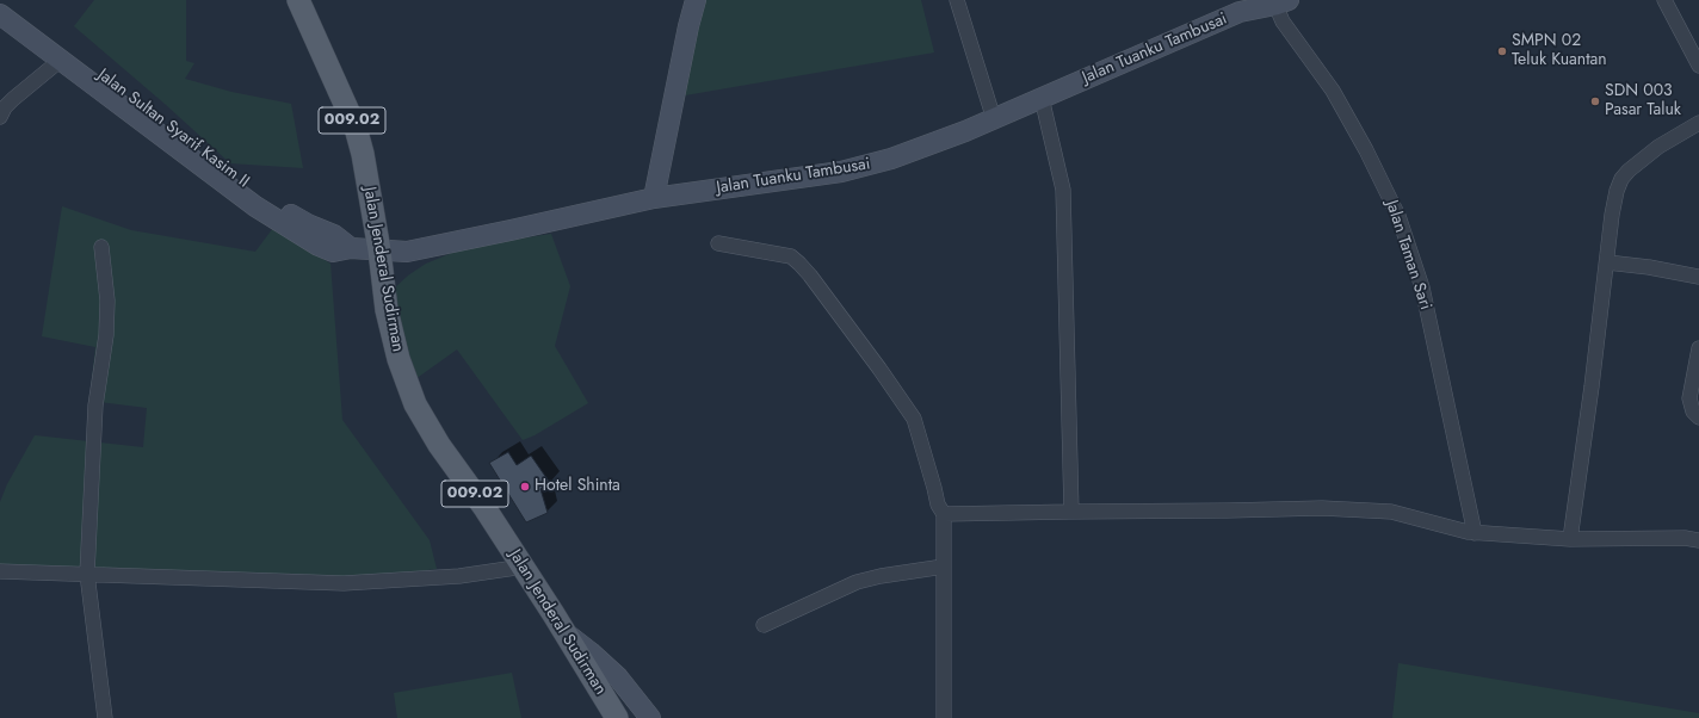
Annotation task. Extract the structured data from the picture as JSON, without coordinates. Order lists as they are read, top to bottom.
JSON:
{
  "streets": {
    "main road": [
      "Jalan Tuanku Tambusai",
      "009.02",
      "Jalan Sultan Syarif Kasim II",
      "Jalan Jenderal Sudirman"
    ],
    "street": ["Jalan Taman Sari"]
  },
  "crossings": [
    ["Jalan Tuanku Tambusai", "Jalan Sultan Syarif Kasim II"],
    ["Jalan Tuanku Tambusai", "Jalan Taman Sari"],
    ["Jalan Tuanku Tambusai", "Jalan Jenderal Sudirman"],
    ["Jalan Sultan Syarif Kasim II", "Jalan Jenderal Sudirman"]
  ],
  "places": ["SMPN 02 Teluk Kuantan", "SDN 003 Pasar Taluk", "Hotel Shinta"]
}
